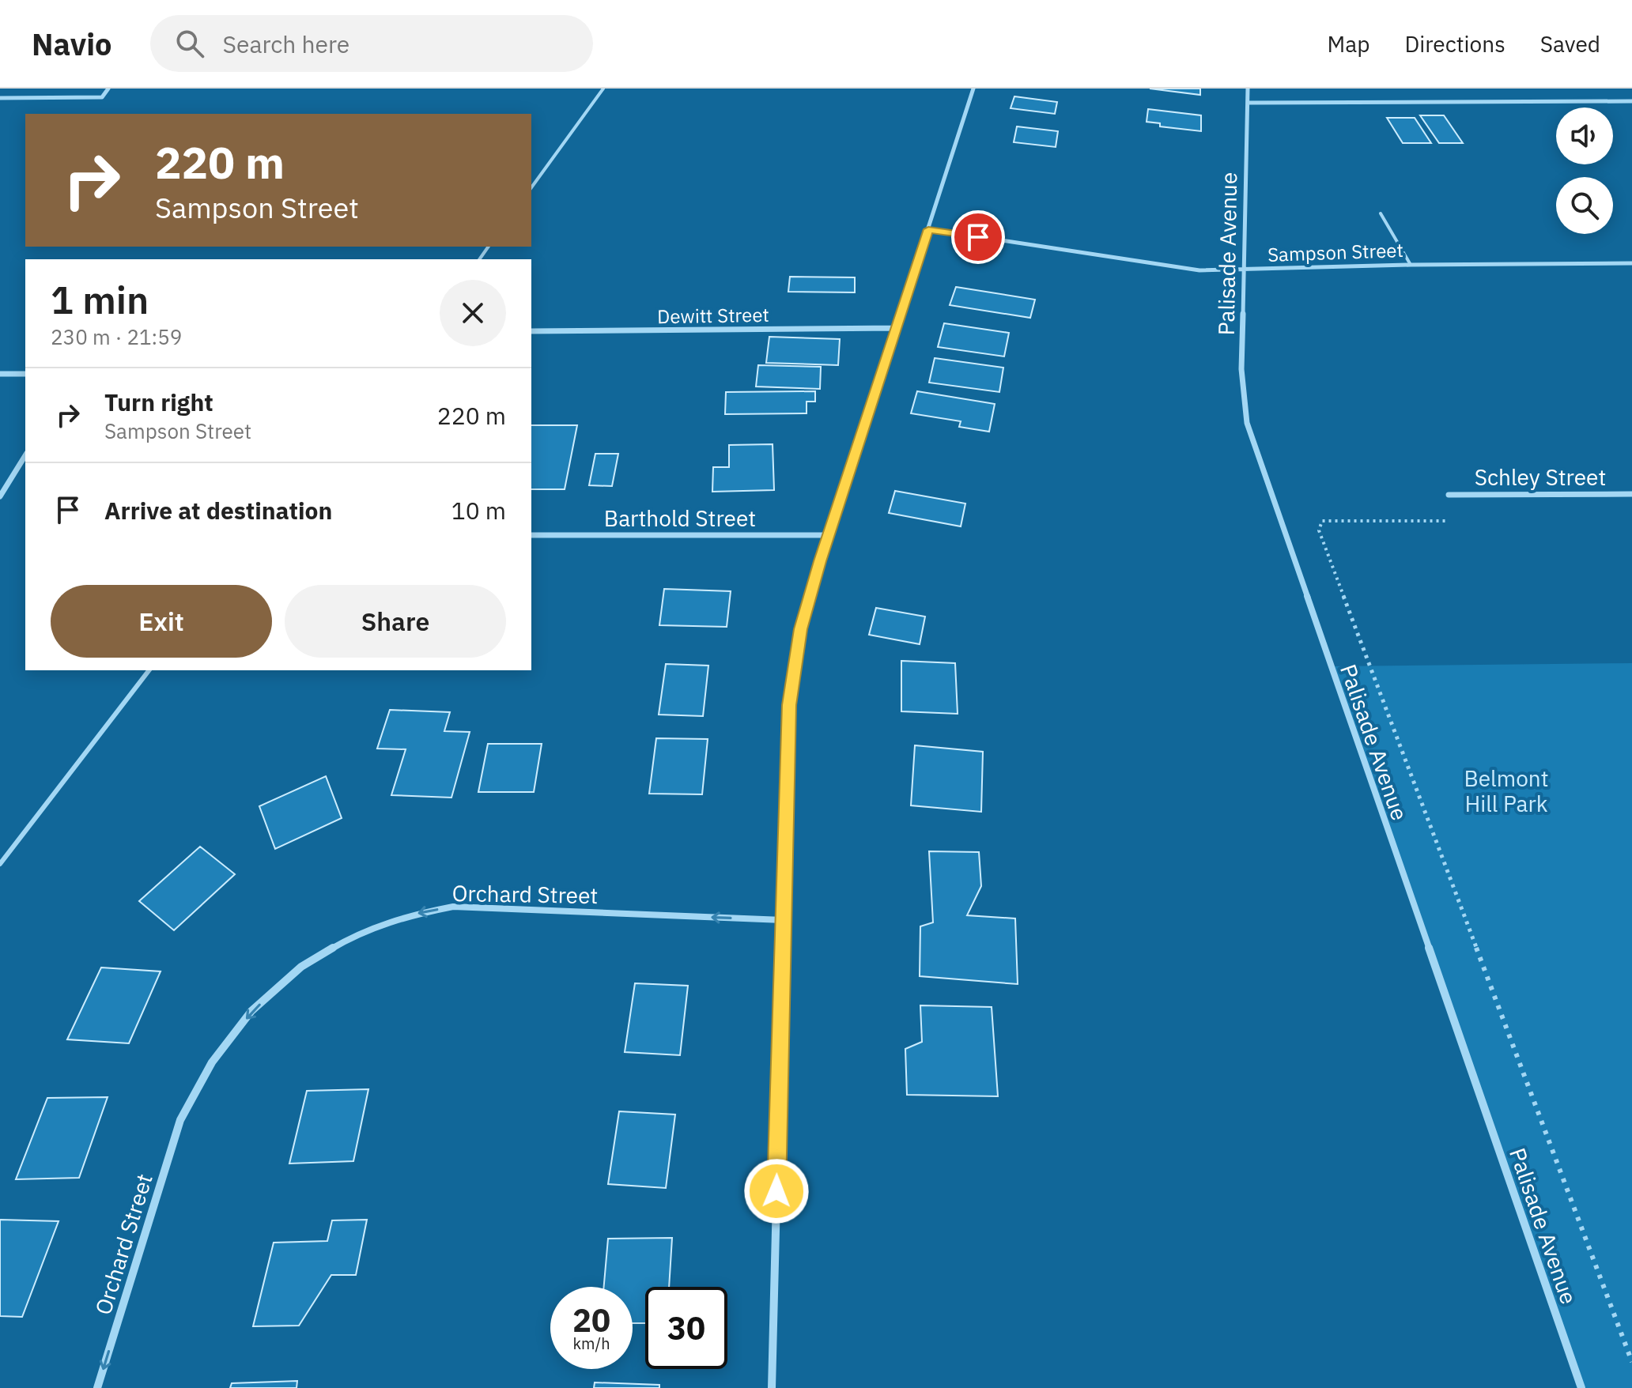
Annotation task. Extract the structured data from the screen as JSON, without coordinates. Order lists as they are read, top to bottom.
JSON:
{
  "streets": {
    "street": [
      "Sampson Street",
      "Palisade Avenue",
      "Dewitt Street",
      "Schley Street",
      "Barthold Street",
      "Orchard Street"
    ]
  },
  "crossings": [
    ["Sampson Street", "Palisade Avenue"]
  ],
  "one_way": ["Orchard Street"],
  "parks": ["Belmont Hill Park"],
  "page": {
    "header": "Navio",
    "search": "Search here",
    "nav": ["Map", "Directions", "Saved"],
    "turn": ["220 m", "Sampson Street"],
    "heading": ["1 min", "230 m · 21:59"],
    "list": [
      {
        "name": "Turn right",
        "note": "Sampson Street",
        "value": "220 m"
      },
      {
        "name": "Arrive at destination",
        "value": "10 m"
      }
    ],
    "buttons": ["Exit", "Share"],
    "speed": "20 km/h",
    "limit": "30"
  }
}
